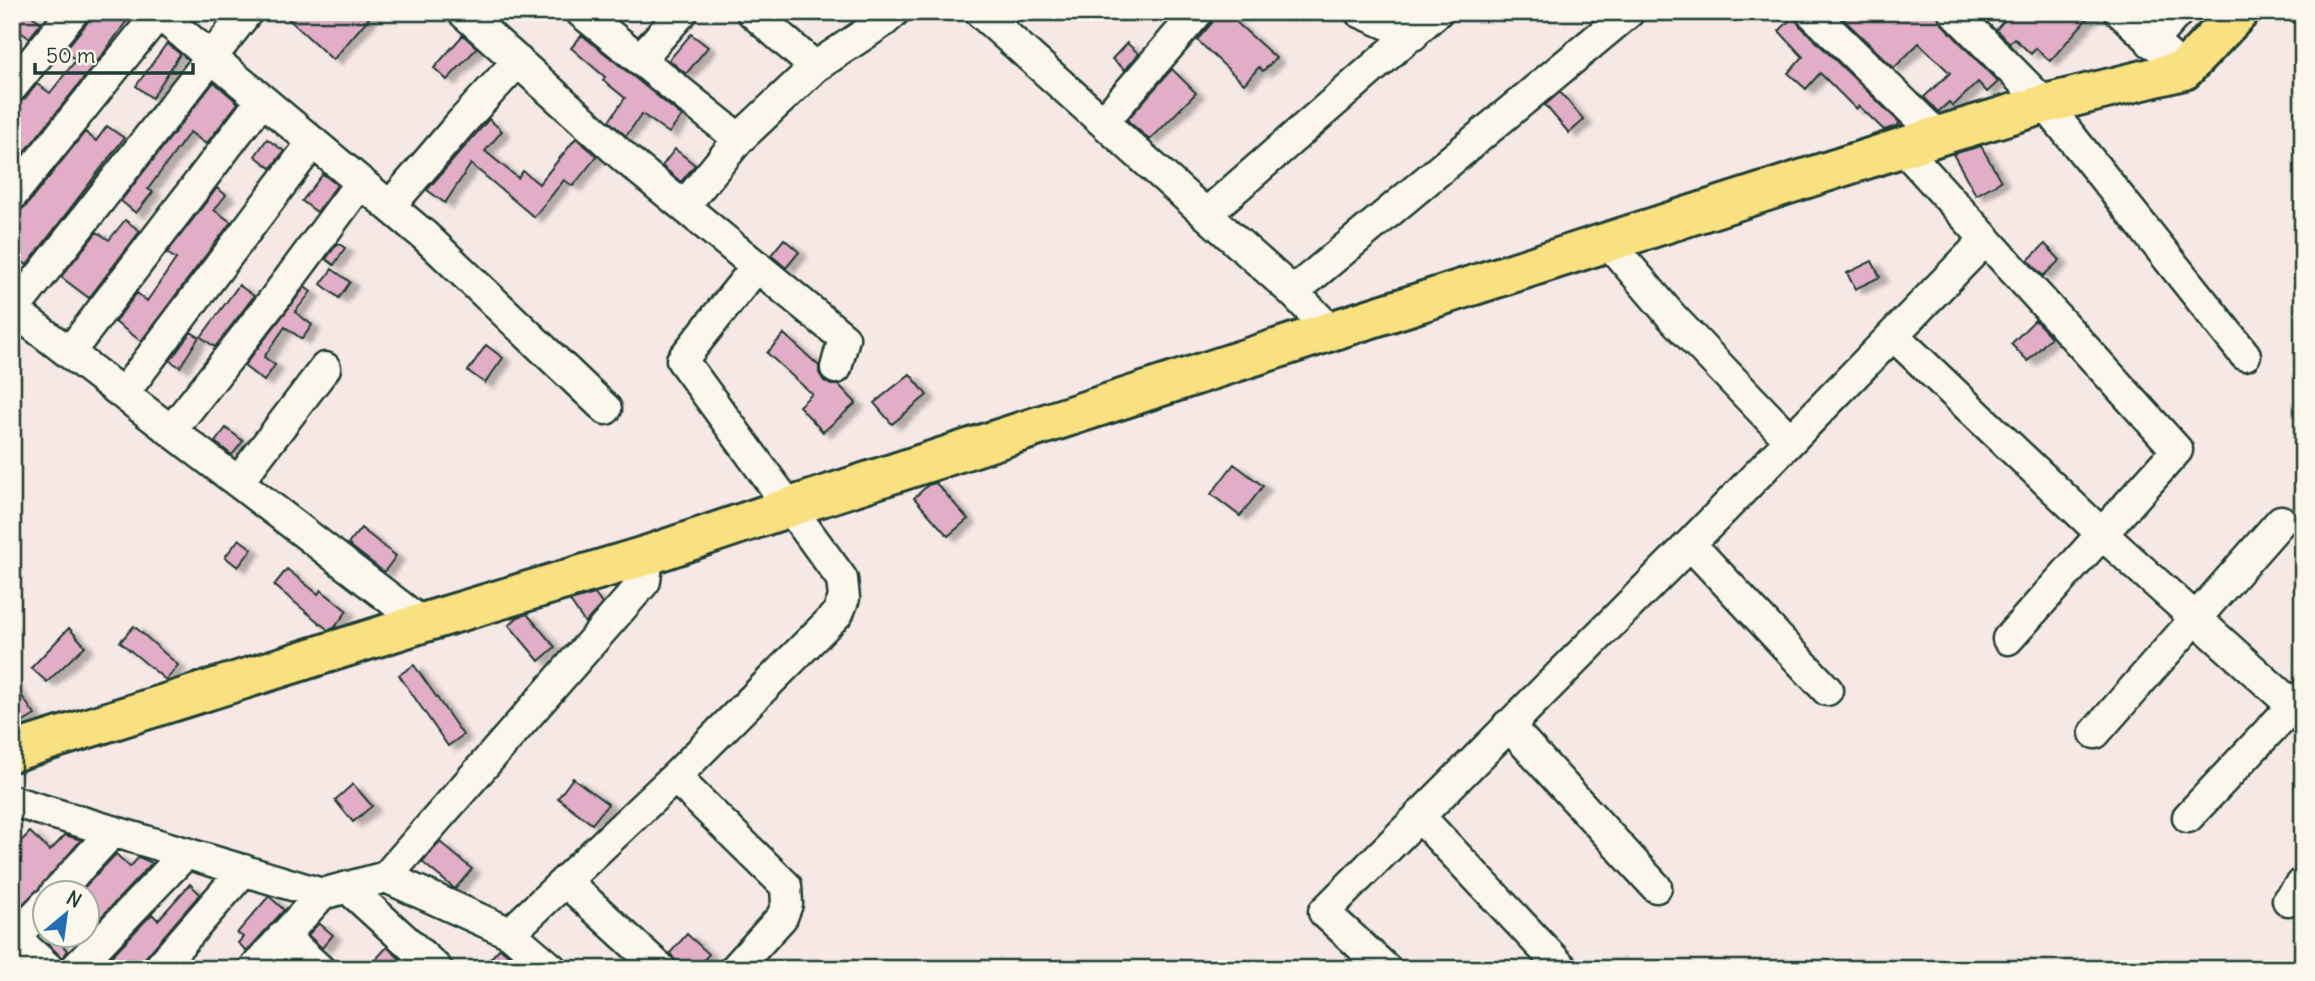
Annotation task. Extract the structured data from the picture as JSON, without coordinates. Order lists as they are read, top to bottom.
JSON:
{
  "scale_bar": "50 m",
  "north": "top right"
}
